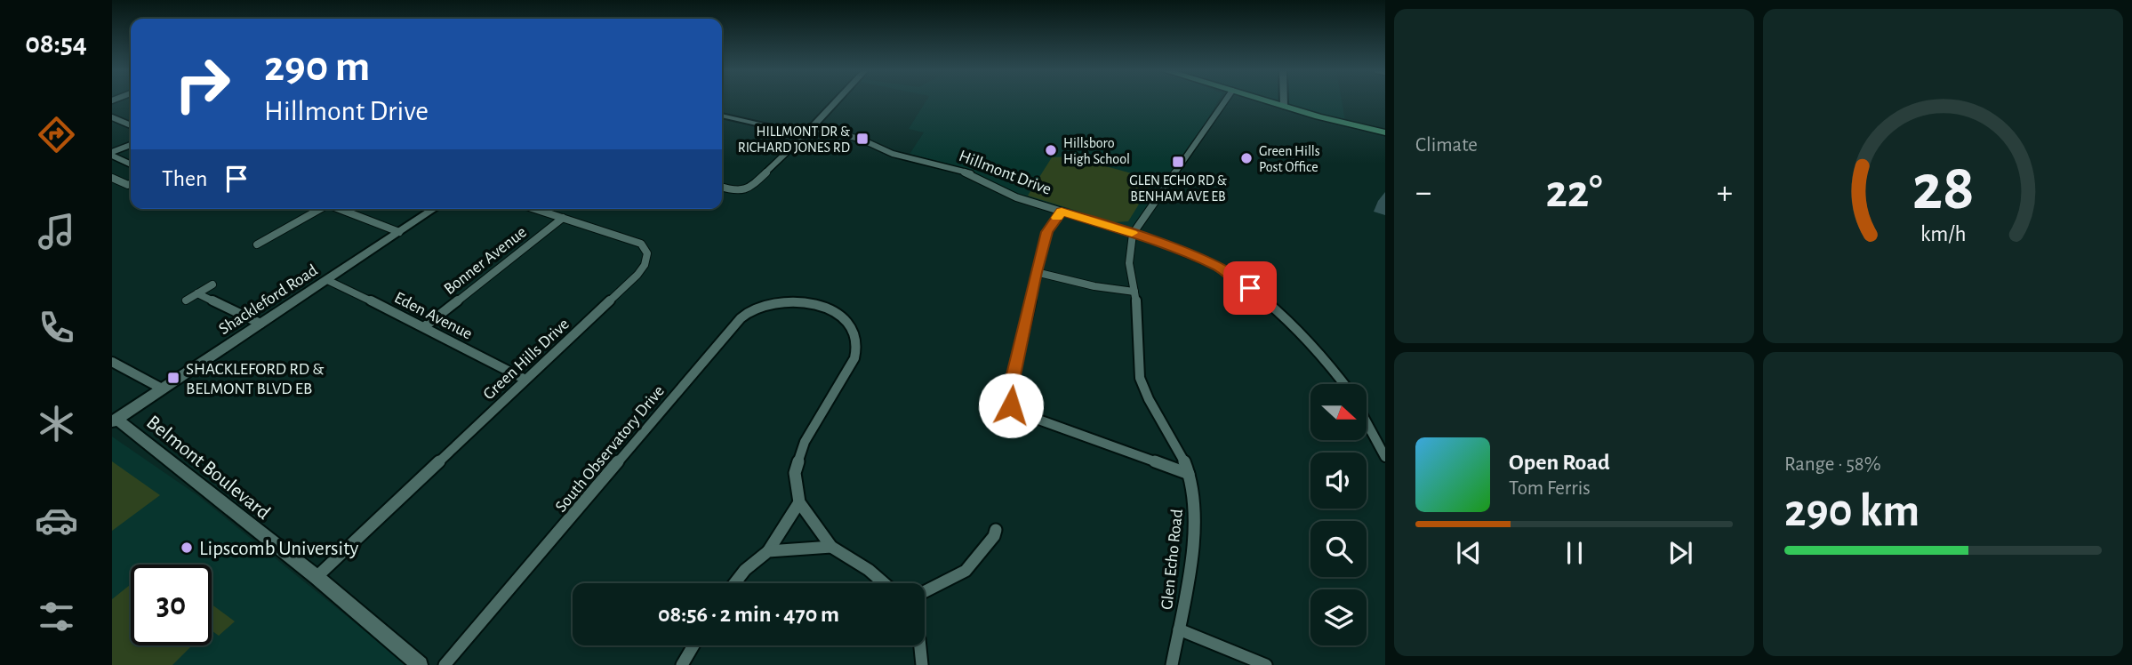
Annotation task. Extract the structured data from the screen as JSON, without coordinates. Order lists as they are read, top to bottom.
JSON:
{
  "streets": {
    "street": [
      "Hillmont Drive",
      "Bonner Avenue",
      "Shackleford Road",
      "Eden Avenue",
      "Green Hills Drive",
      "South Observatory Drive",
      "Belmont Boulevard",
      "Glen Echo Road"
    ]
  },
  "crossings": [
    ["Hillmont Drive", "Glen Echo Road"],
    ["Bonner Avenue", "Eden Avenue"],
    ["Bonner Avenue", "Green Hills Drive"],
    ["Shackleford Road", "Eden Avenue"],
    ["Shackleford Road", "Belmont Boulevard"],
    ["Eden Avenue", "Green Hills Drive"],
    ["Green Hills Drive", "Belmont Boulevard"]
  ],
  "places": {
    "transit": ["HILLMONT DR & RICHARD JONES RD", "GLEN ECHO RD & BENHAM AVE EB", "SHACKLEFORD RD & BELMONT BLVD EB"],
    "other": ["Hillsboro High School", "Green Hills Post Office", "Lipscomb University"]
  },
  "north": "right",
  "page": {
    "tabs": "08:54",
    "tile": [
      "Climate",
      ["Range · 58%", "290 km"]
    ],
    "turn": ["290 m", "Hillmont Drive"],
    "then": "Then",
    "heat": ["−", "22°", "+"],
    "song": ["Open Road", "Tom Ferris"],
    "limit": "30",
    "trip": "08:56 · 2 min · 470 m",
    "gauge": ["28", "km/h"]
  }
}
